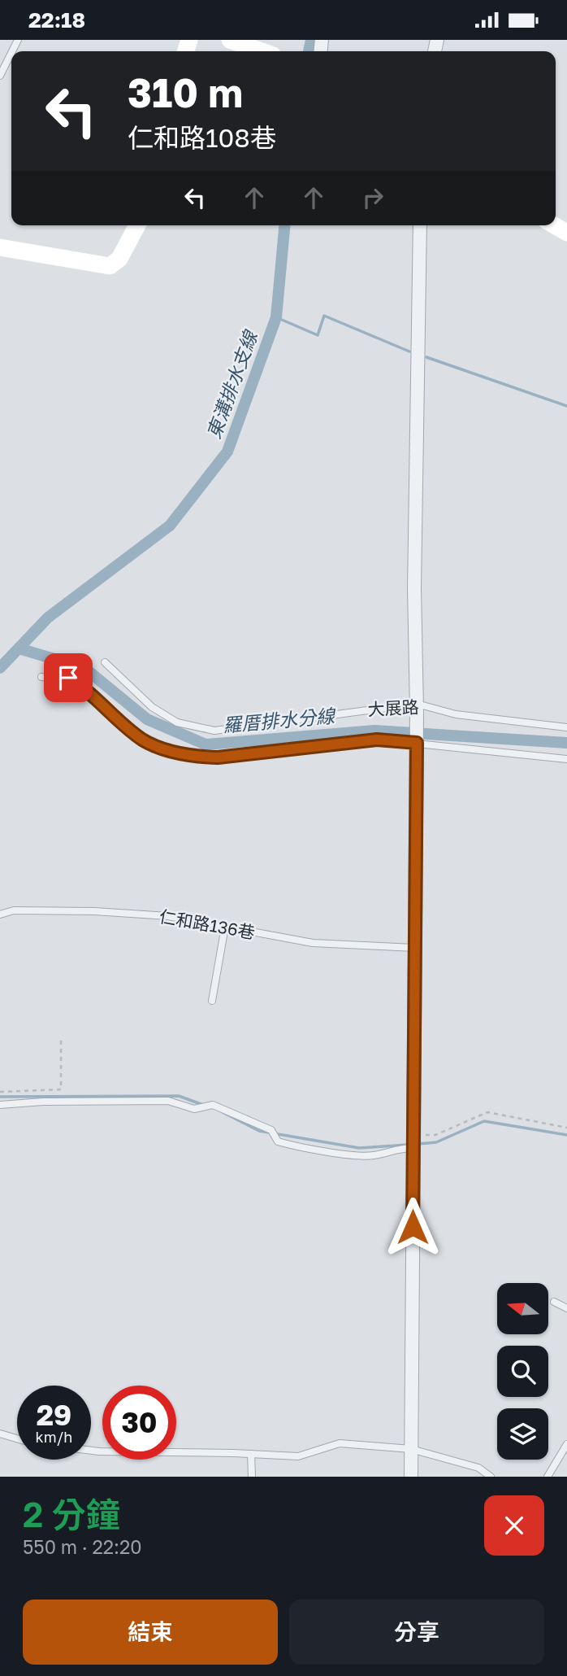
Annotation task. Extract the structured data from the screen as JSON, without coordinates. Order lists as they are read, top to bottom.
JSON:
{
  "streets": {
    "lane": ["大展路", "仁和路136巷"]
  },
  "water": ["東溝排水支線", "羅厝排水分線"],
  "north": "left",
  "page": {
    "status": "22:18",
    "turn": ["310 m", "仁和路108巷"],
    "speed": "29 km/h",
    "limit": "30",
    "heading": ["2 分鐘", "550 m · 22:20"],
    "buttons": ["結束", "分享"]
  }
}
